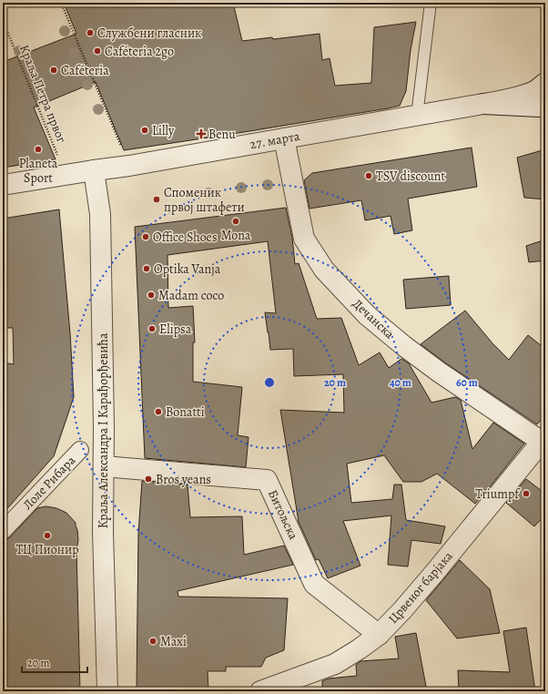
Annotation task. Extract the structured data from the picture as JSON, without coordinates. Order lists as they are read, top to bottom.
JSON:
{
  "streets": {
    "street": [
      "27. марта",
      "Дечанска",
      "Краља Александра I Карађорђевића",
      "Лоле Рибара",
      "Битољска",
      "Црвеног барјака"
    ],
    "path": ["Краља Петра првог"]
  },
  "crossings": [
    ["Краља Петра првог", "27. марта"],
    ["27. марта", "Дечанска"],
    ["27. марта", "Краља Александра I Карађорђевића"],
    ["Дечанска", "Црвеног барјака"],
    ["Краља Александра I Карађорђевића", "Битољска"],
    ["Битољска", "Црвеног барјака"]
  ],
  "places": {
    "other": [
      "Службени гласник",
      "Caféteria 2go",
      "Caféteria",
      "Lilly",
      "Planeta Sport",
      "TSV discount",
      "Споменик првој штафети",
      "Mona",
      "Office Shoes",
      "Optika Vanja",
      "Madam coco",
      "Elipsa",
      "Bonatti",
      "Bros yeans",
      "Triumpf",
      "ТЦ Пионир",
      "Maxi"
    ],
    "health": ["Benu"]
  },
  "scale_bar": "20 m",
  "rings": ["20 m", "40 m", "60 m"]
}
